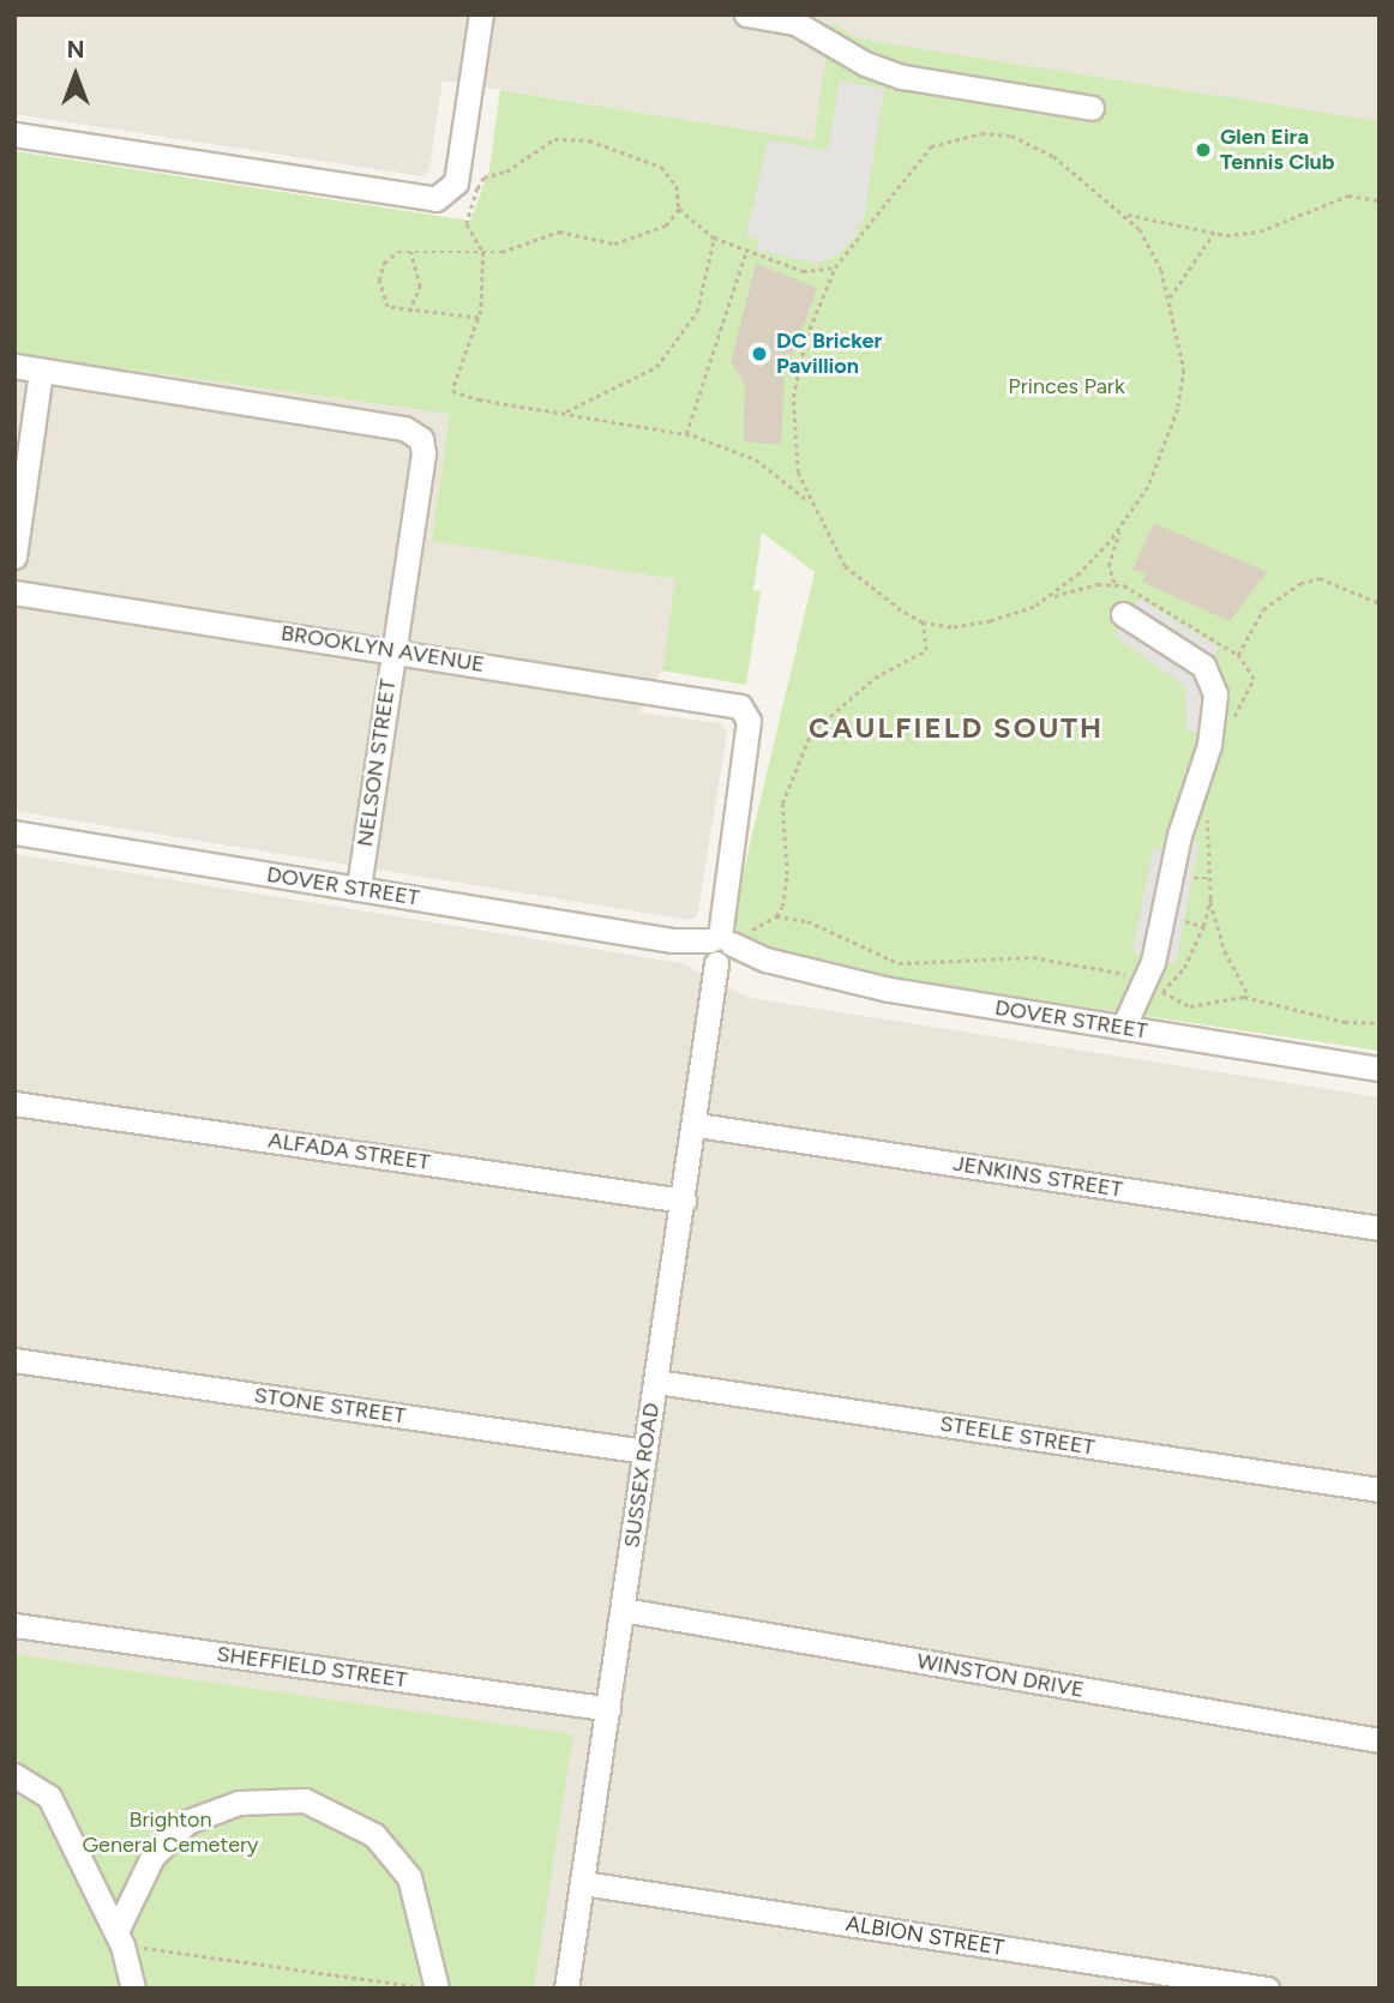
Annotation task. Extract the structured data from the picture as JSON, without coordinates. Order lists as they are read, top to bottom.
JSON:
{
  "streets": {
    "street": [
      "BROOKLYN AVENUE",
      "NELSON STREET",
      "DOVER STREET",
      "ALFADA STREET",
      "JENKINS STREET",
      "STONE STREET",
      "STEELE STREET",
      "SUSSEX ROAD",
      "SHEFFIELD STREET",
      "WINSTON DRIVE",
      "ALBION STREET"
    ]
  },
  "crossings": [
    ["BROOKLYN AVENUE", "NELSON STREET"],
    ["BROOKLYN AVENUE", "SUSSEX ROAD"],
    ["NELSON STREET", "DOVER STREET"],
    ["DOVER STREET", "SUSSEX ROAD"],
    ["ALFADA STREET", "SUSSEX ROAD"],
    ["JENKINS STREET", "SUSSEX ROAD"],
    ["STONE STREET", "SUSSEX ROAD"],
    ["STEELE STREET", "SUSSEX ROAD"],
    ["SUSSEX ROAD", "SHEFFIELD STREET"],
    ["SUSSEX ROAD", "WINSTON DRIVE"],
    ["SUSSEX ROAD", "ALBION STREET"]
  ],
  "districts": ["CAULFIELD SOUTH"],
  "parks": ["Princes Park", "Brighton General Cemetery"],
  "places": ["Glen Eira Tennis Club", "DC Bricker Pavillion"],
  "north": "top"
}
